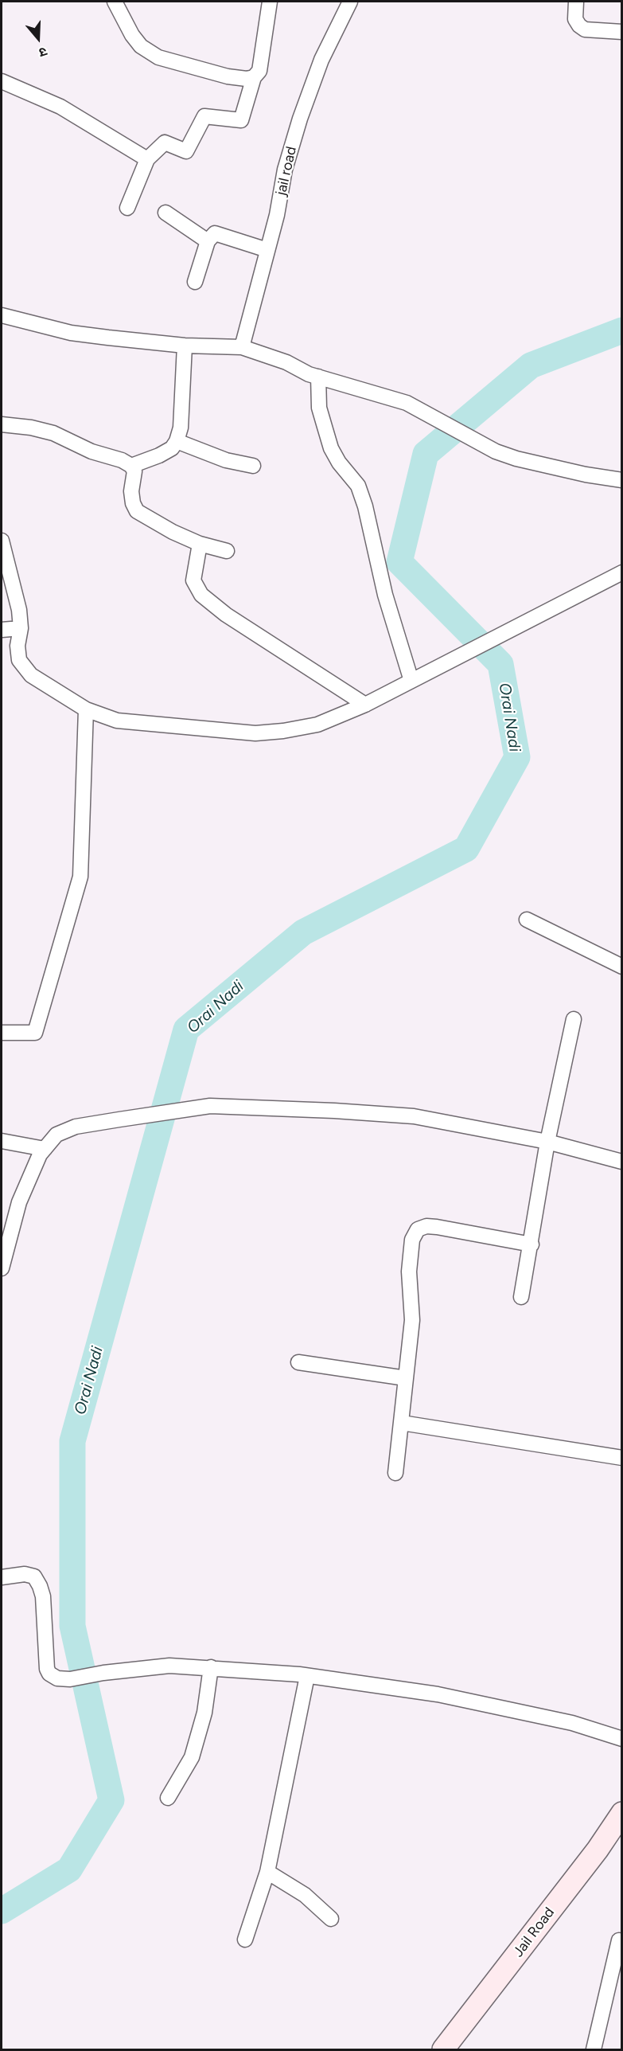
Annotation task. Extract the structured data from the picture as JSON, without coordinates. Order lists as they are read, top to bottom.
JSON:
{
  "streets": {
    "street": ["jail road", "Jail Road"]
  },
  "water": ["Orai Nadi"],
  "north": "bottom"
}
